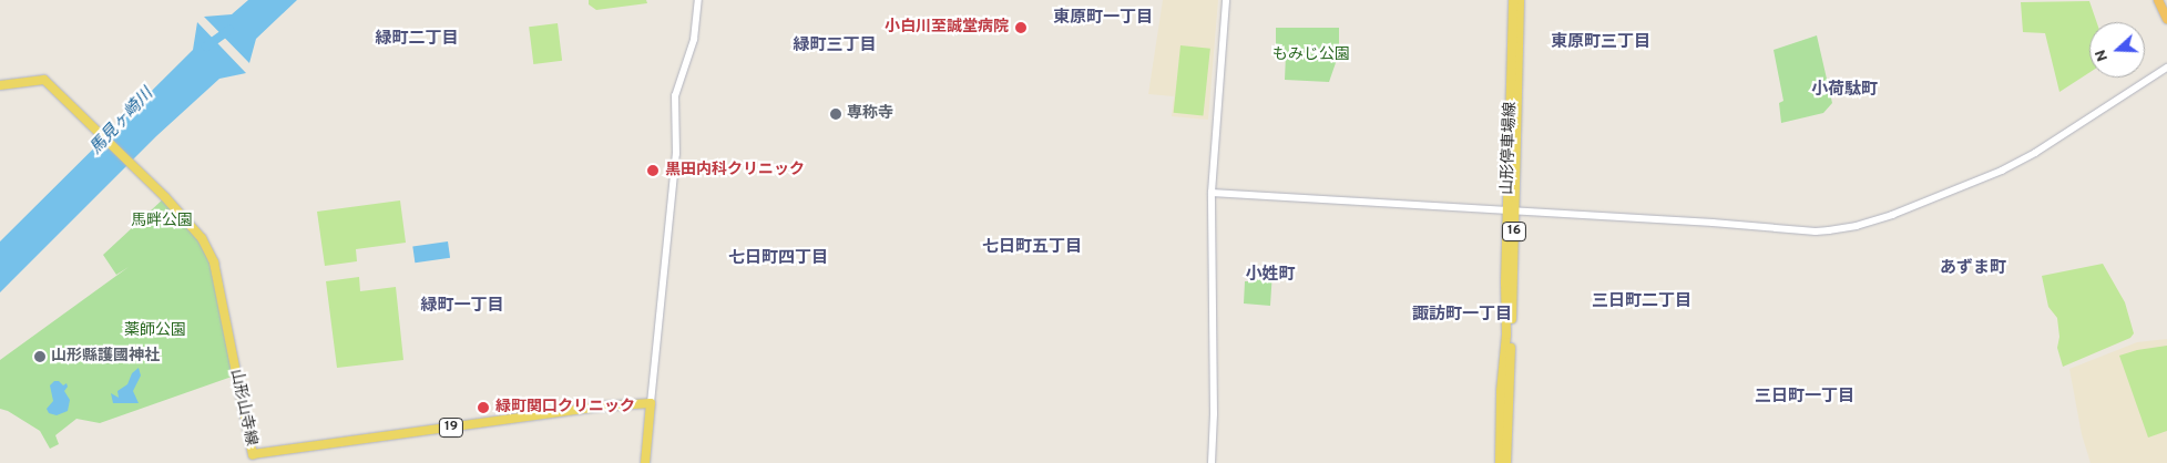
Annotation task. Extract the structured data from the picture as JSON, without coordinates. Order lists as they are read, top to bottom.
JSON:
{
  "streets": {
    "main road": [
      "山形停車場線",
      "16",
      "山形山寺線",
      "19"
    ]
  },
  "districts": [
    "東原町一丁目",
    "緑町二丁目",
    "東原町三丁目",
    "緑町三丁目",
    "小荷駄町",
    "七日町五丁目",
    "七日町四丁目",
    "あずま町",
    "小姓町",
    "三日町二丁目",
    "緑町一丁目",
    "諏訪町一丁目",
    "三日町一丁目"
  ],
  "water": ["馬見ヶ崎川"],
  "parks": ["もみじ公園", "馬畔公園", "薬師公園"],
  "places": [
    "小白川至誠堂病院",
    "専称寺",
    "黒田内科クリニック",
    "山形縣護國神社",
    "緑町関口クリニック"
  ],
  "north": "left"
}
